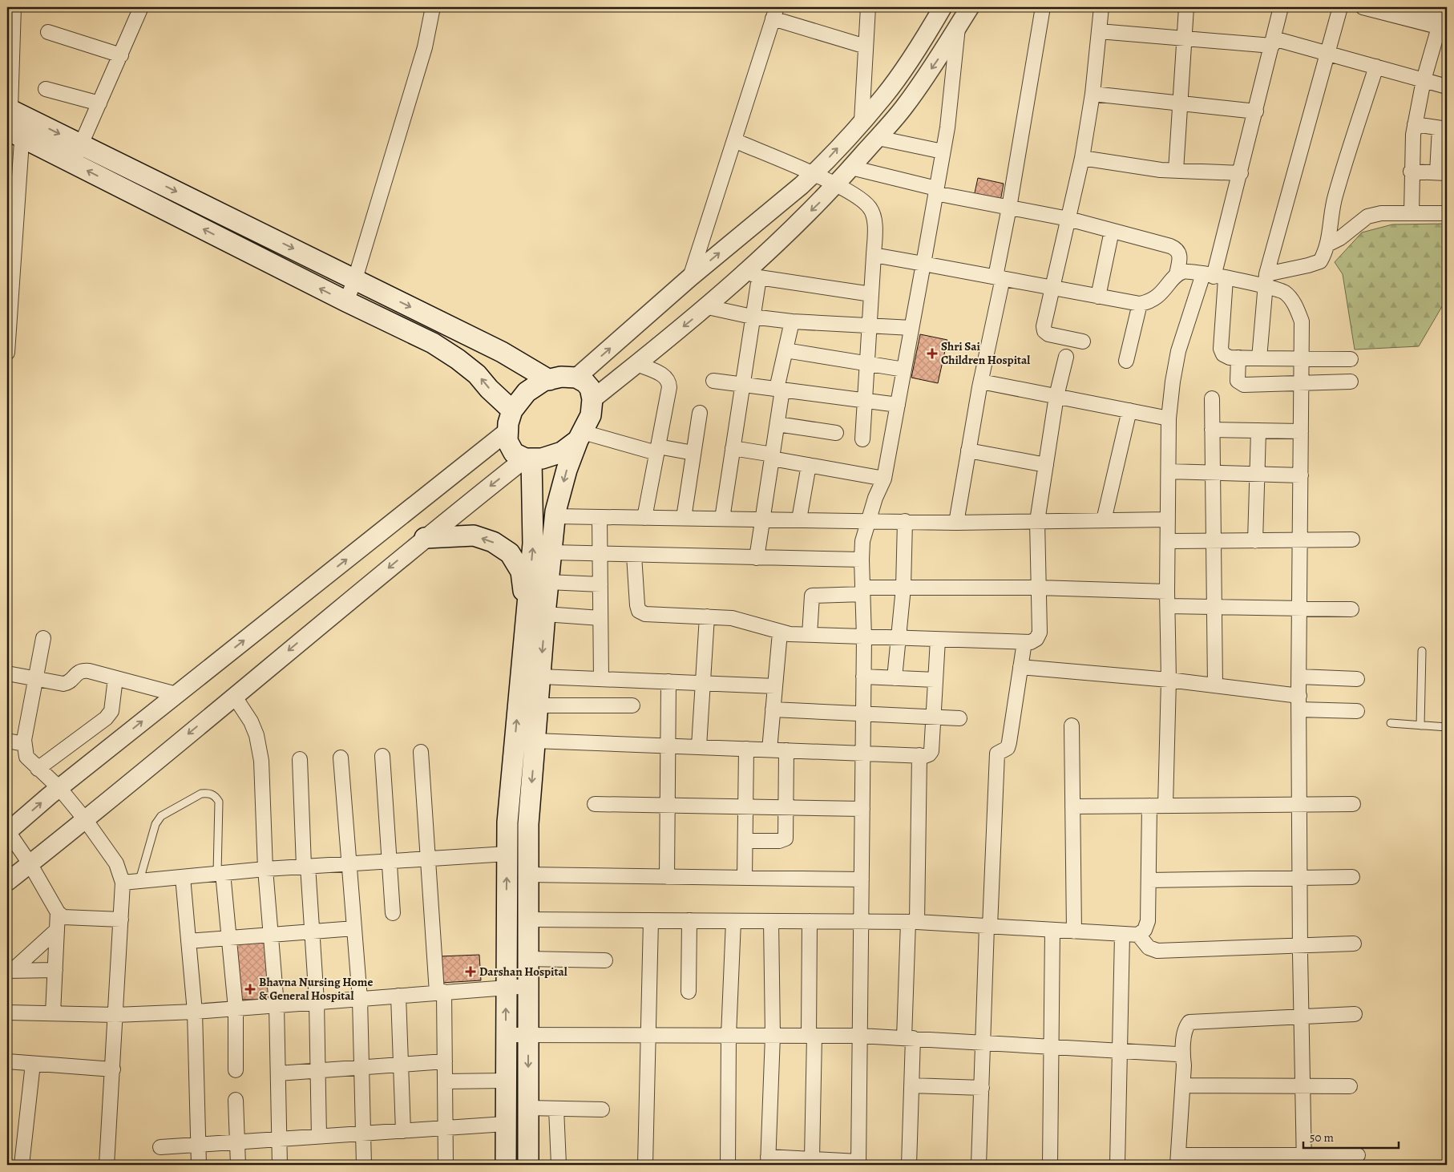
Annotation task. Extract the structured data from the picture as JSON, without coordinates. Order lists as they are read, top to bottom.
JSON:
{
  "places": {
    "health": ["Shri Sai Children Hospital", "Darshan Hospital", "Bhavna Nursing Home & General Hospital"]
  },
  "scale_bar": "50 m"
}
